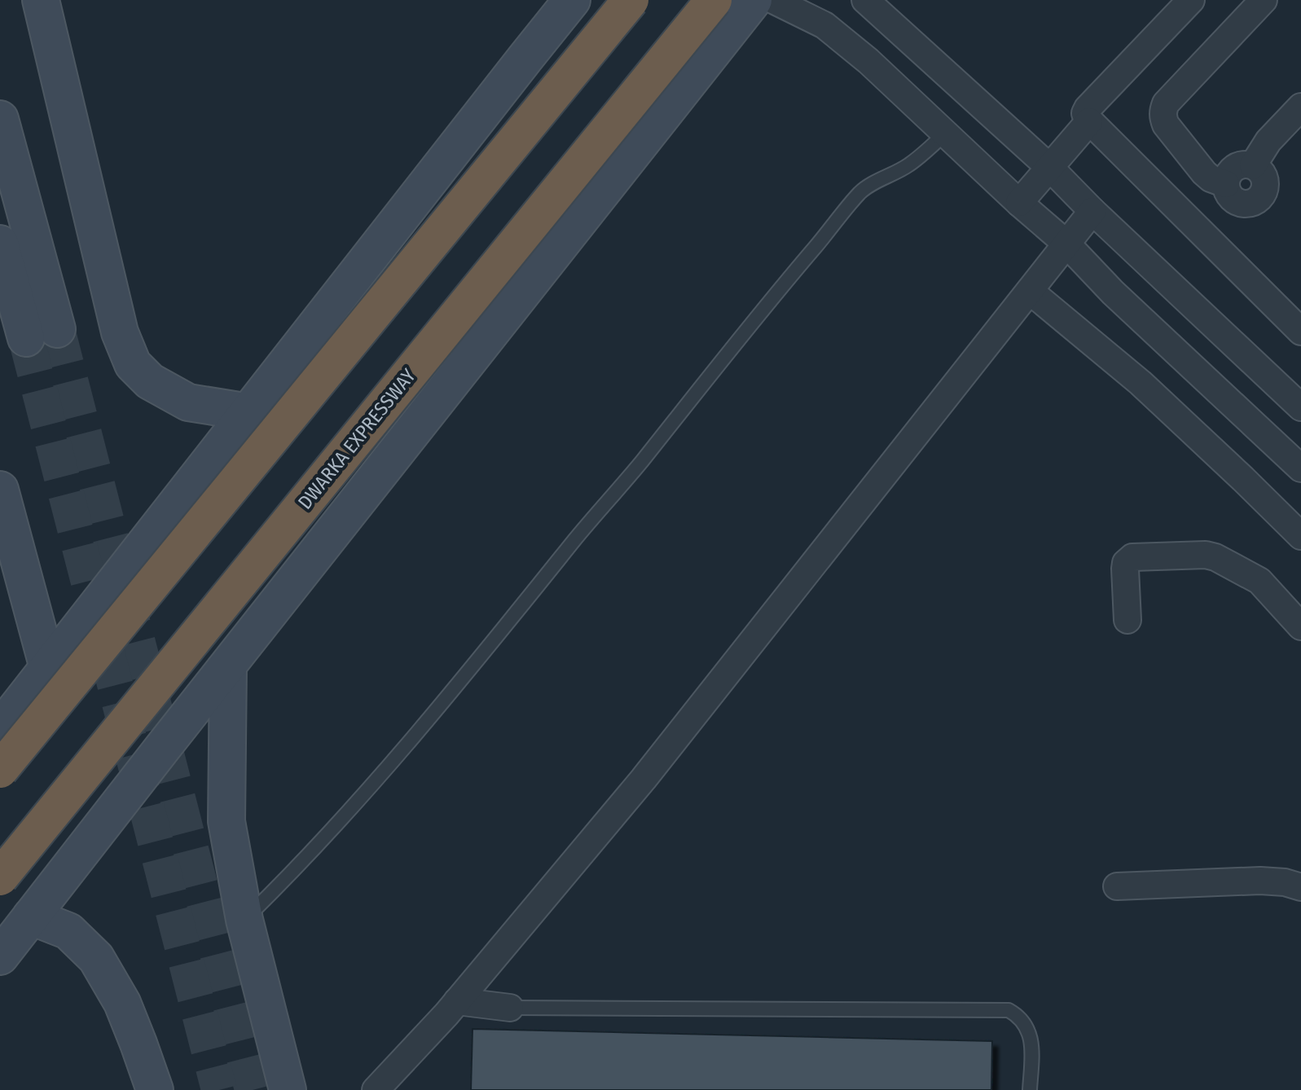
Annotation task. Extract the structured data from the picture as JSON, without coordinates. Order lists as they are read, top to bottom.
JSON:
{
  "streets": {
    "highway": ["DWARKA EXPRESSWAY"]
  }
}
